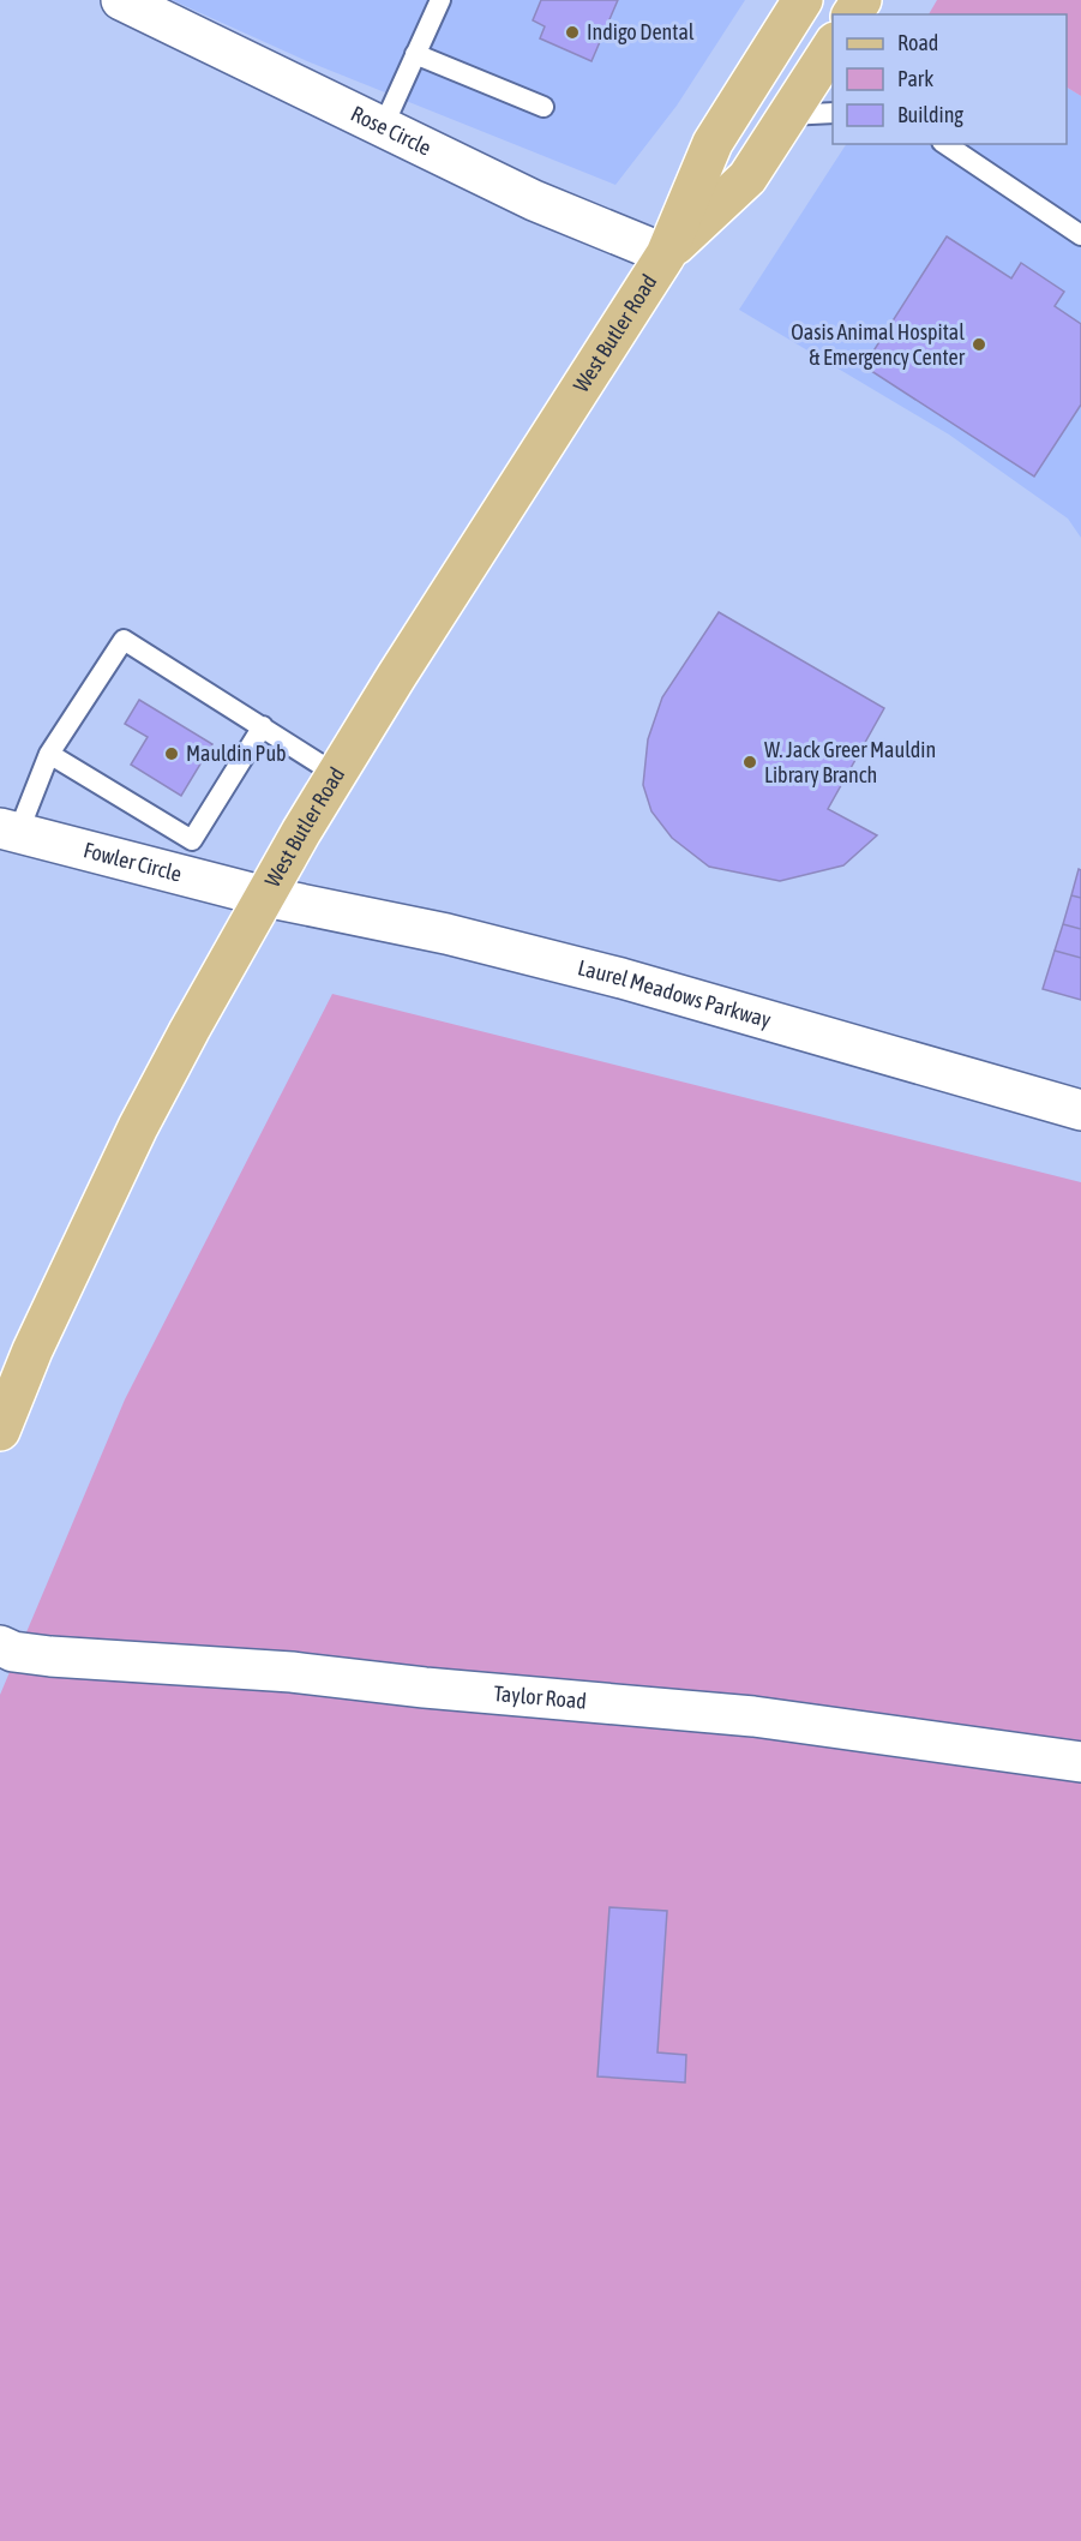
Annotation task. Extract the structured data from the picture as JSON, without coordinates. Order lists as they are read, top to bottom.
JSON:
{
  "streets": {
    "main road": ["West Butler Road"],
    "street": [
      "Rose Circle",
      "Fowler Circle",
      "Laurel Meadows Parkway",
      "Taylor Road"
    ]
  },
  "crossings": [
    ["Rose Circle", "West Butler Road"],
    ["West Butler Road", "Fowler Circle"],
    ["West Butler Road", "Laurel Meadows Parkway"],
    ["Fowler Circle", "Laurel Meadows Parkway"]
  ],
  "places": [
    "Indigo Dental",
    "Oasis Animal Hospital & Emergency Center",
    "Mauldin Pub",
    "W. Jack Greer Mauldin Library Branch"
  ],
  "legend": ["Road", "Park", "Building"]
}
